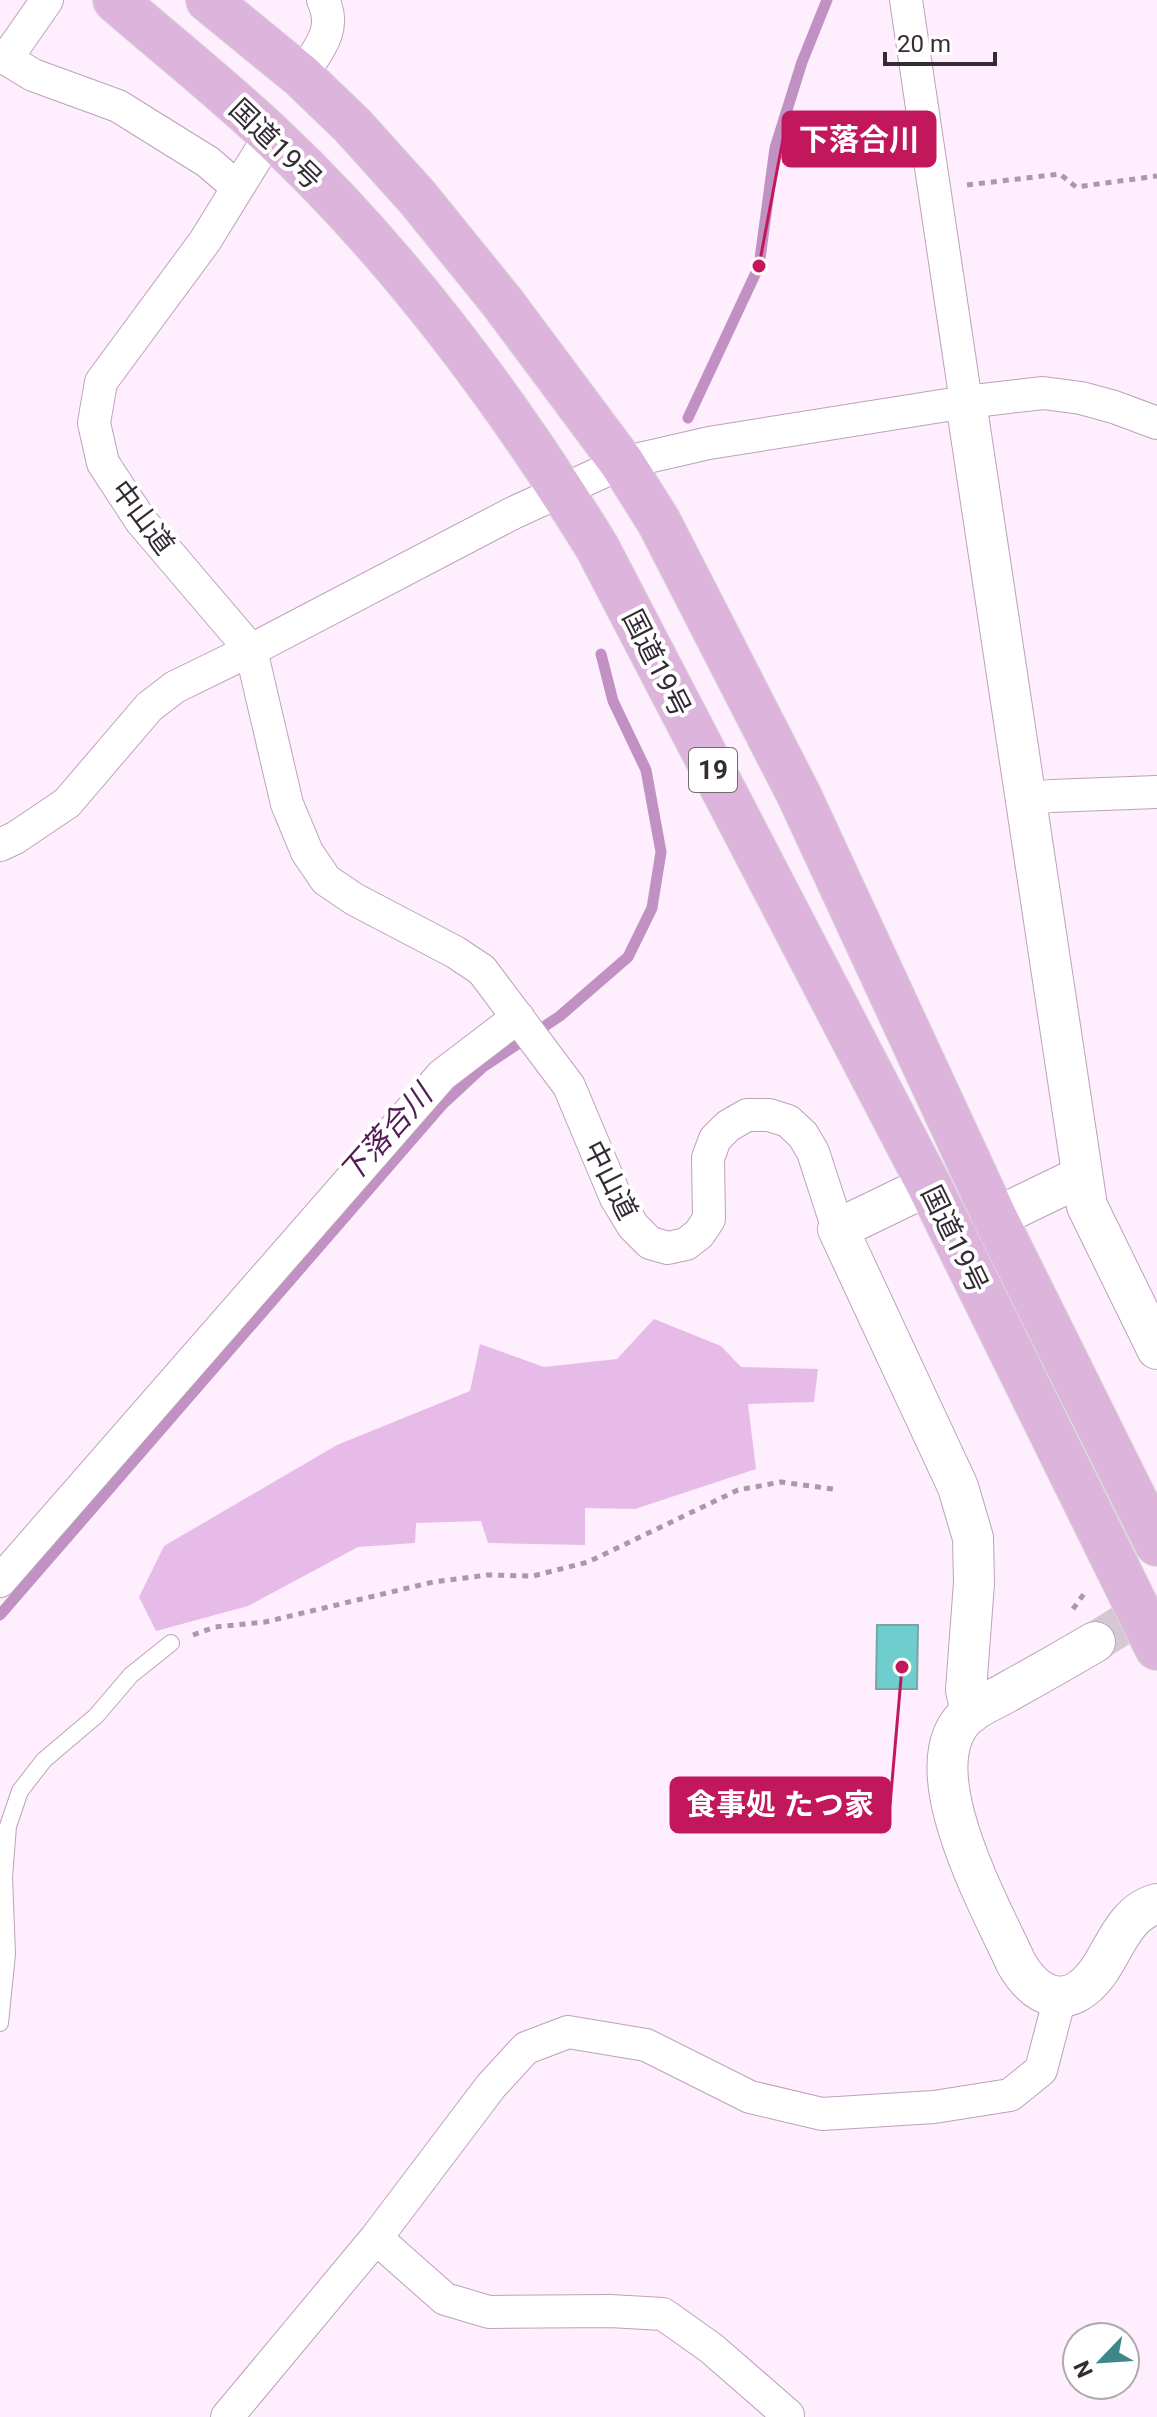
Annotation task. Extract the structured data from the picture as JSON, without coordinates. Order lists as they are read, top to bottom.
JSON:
{
  "streets": {
    "highway": ["国道19号", "19"],
    "street": ["中山道"]
  },
  "crossings": [
    ["国道19号", "中山道"]
  ],
  "water": ["下落合川"],
  "places": ["下落合川", "食事処 たつ家"],
  "scale_bar": "20 m",
  "north": "bottom left"
}
